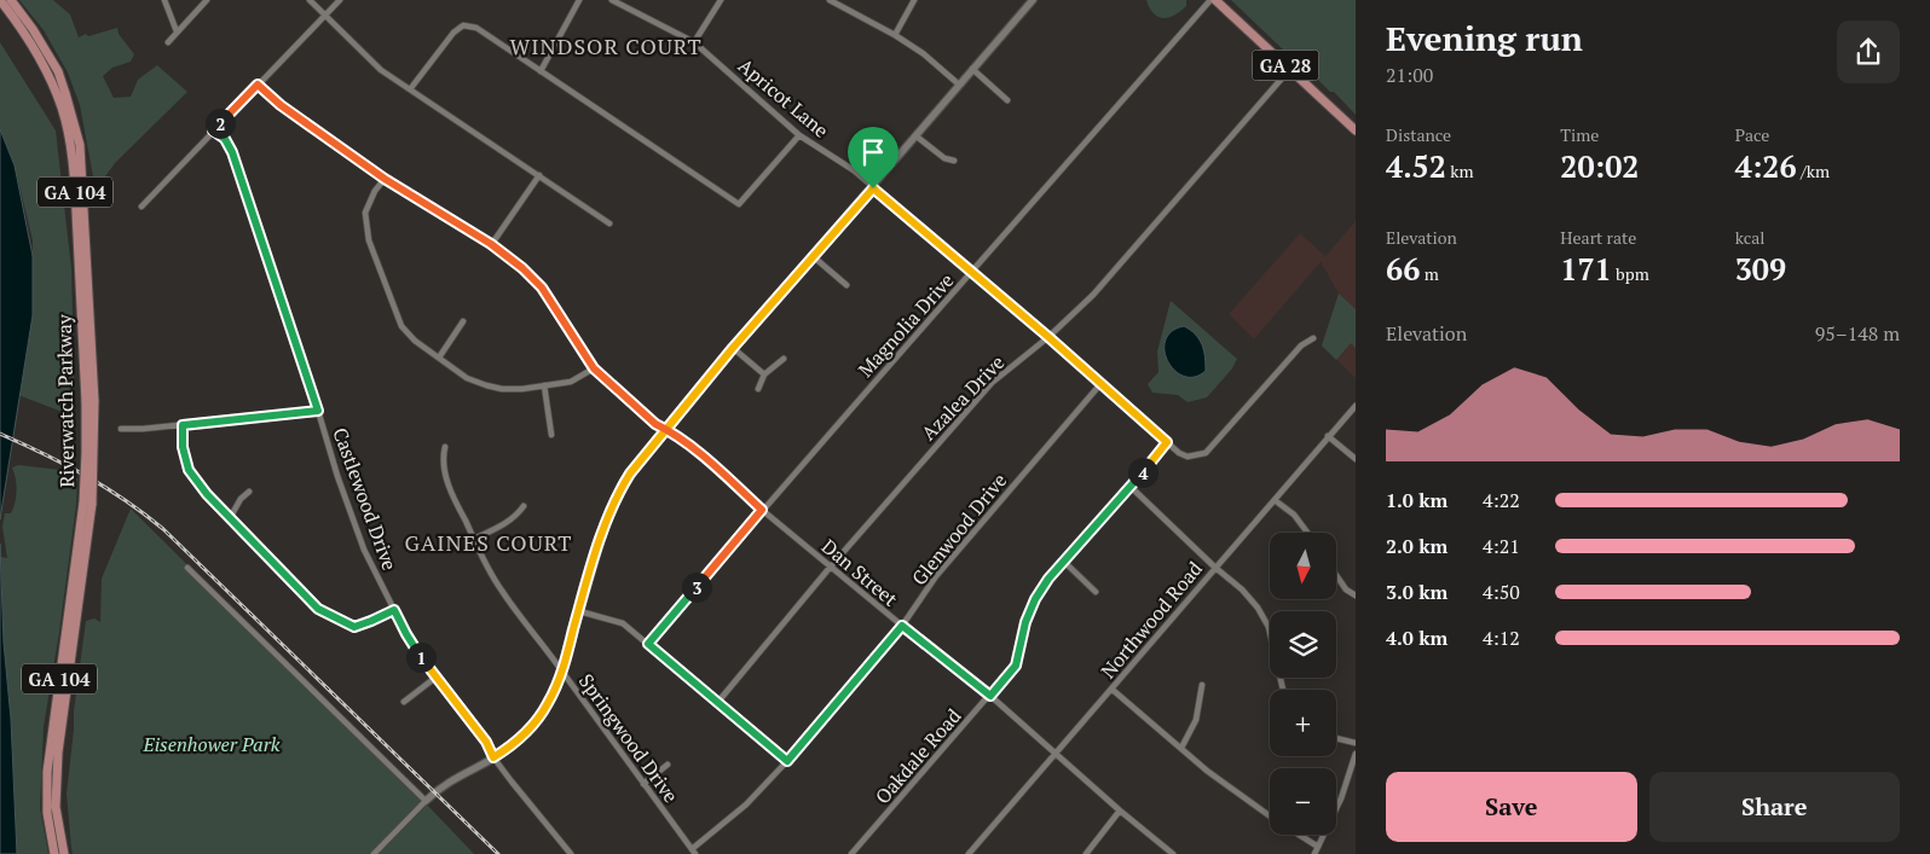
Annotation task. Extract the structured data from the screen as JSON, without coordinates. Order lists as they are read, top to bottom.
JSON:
{
  "streets": {
    "main road": ["GA 28", "GA 104", "Riverwatch Parkway"],
    "street": [
      "Apricot Lane",
      "Magnolia Drive",
      "Azalea Drive",
      "Castlewood Drive",
      "Glenwood Drive",
      "Dan Street",
      "Northwood Road",
      "Springwood Drive",
      "Oakdale Road"
    ]
  },
  "crossings": [
    ["GA 28", "Magnolia Drive"],
    ["GA 28", "Azalea Drive"],
    ["Apricot Lane", "Magnolia Drive"],
    ["Apricot Lane", "Azalea Drive"],
    ["Apricot Lane", "Glenwood Drive"],
    ["Apricot Lane", "Oakdale Road"],
    ["Magnolia Drive", "Dan Street"],
    ["Azalea Drive", "Dan Street"],
    ["Glenwood Drive", "Dan Street"],
    ["Glenwood Drive", "Springwood Drive"],
    ["Dan Street", "Northwood Road"],
    ["Dan Street", "Oakdale Road"]
  ],
  "districts": ["WINDSOR COURT", "GAINES COURT"],
  "parks": ["Eisenhower Park"],
  "north": "bottom",
  "page": {
    "heading": ["Evening run", "21:00"],
    "stats": [
      ["Distance", "4.52 km"],
      ["Time", "20:02"],
      ["Pace", "4:26 /km"],
      ["Elevation", "66 m"],
      ["Heart rate", "171 bpm"],
      ["kcal", "309"]
    ],
    "pins": [
      "2",
      "4",
      "3",
      "1"
    ],
    "chart": ["Elevation", "95–148 m"],
    "list": [
      {
        "name": "1.0 km",
        "note": "4:22"
      },
      {
        "name": "2.0 km",
        "note": "4:21"
      },
      {
        "name": "3.0 km",
        "note": "4:50"
      },
      {
        "name": "4.0 km",
        "note": "4:12"
      }
    ],
    "map_buttons": ["+", "−"],
    "buttons": ["Save", "Share"]
  }
}
